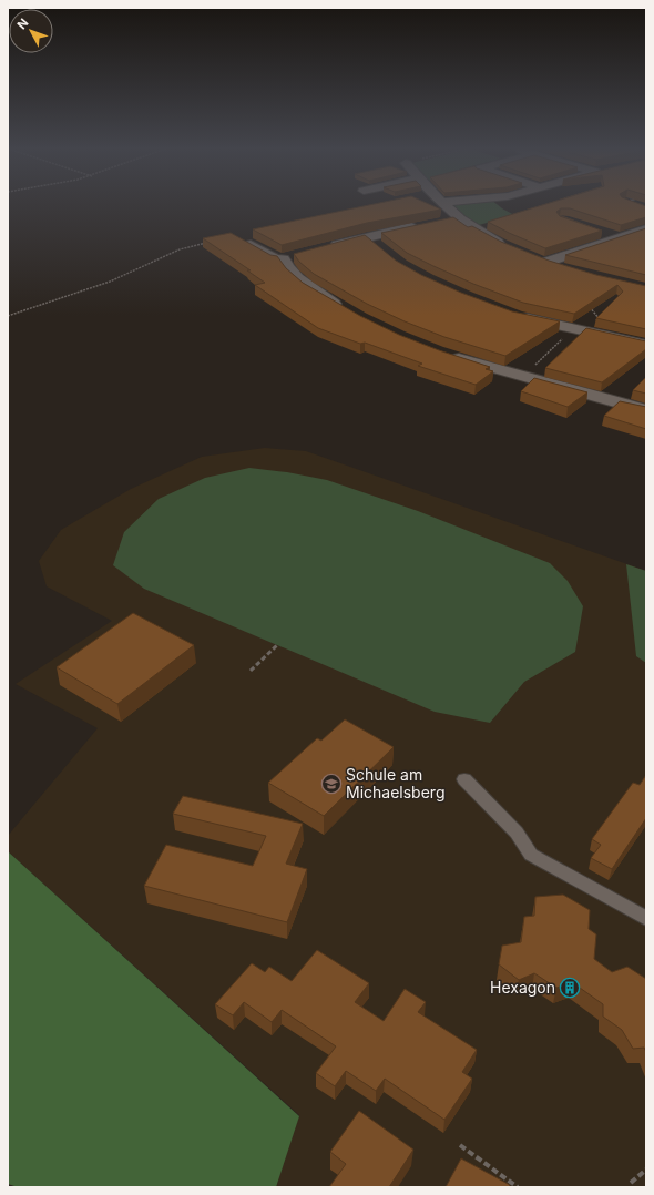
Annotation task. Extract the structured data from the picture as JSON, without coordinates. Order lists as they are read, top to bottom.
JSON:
{
  "places": {
    "school or university": ["Schule am Michaelsberg"],
    "building": ["Hexagon"]
  },
  "north": "top left"
}
